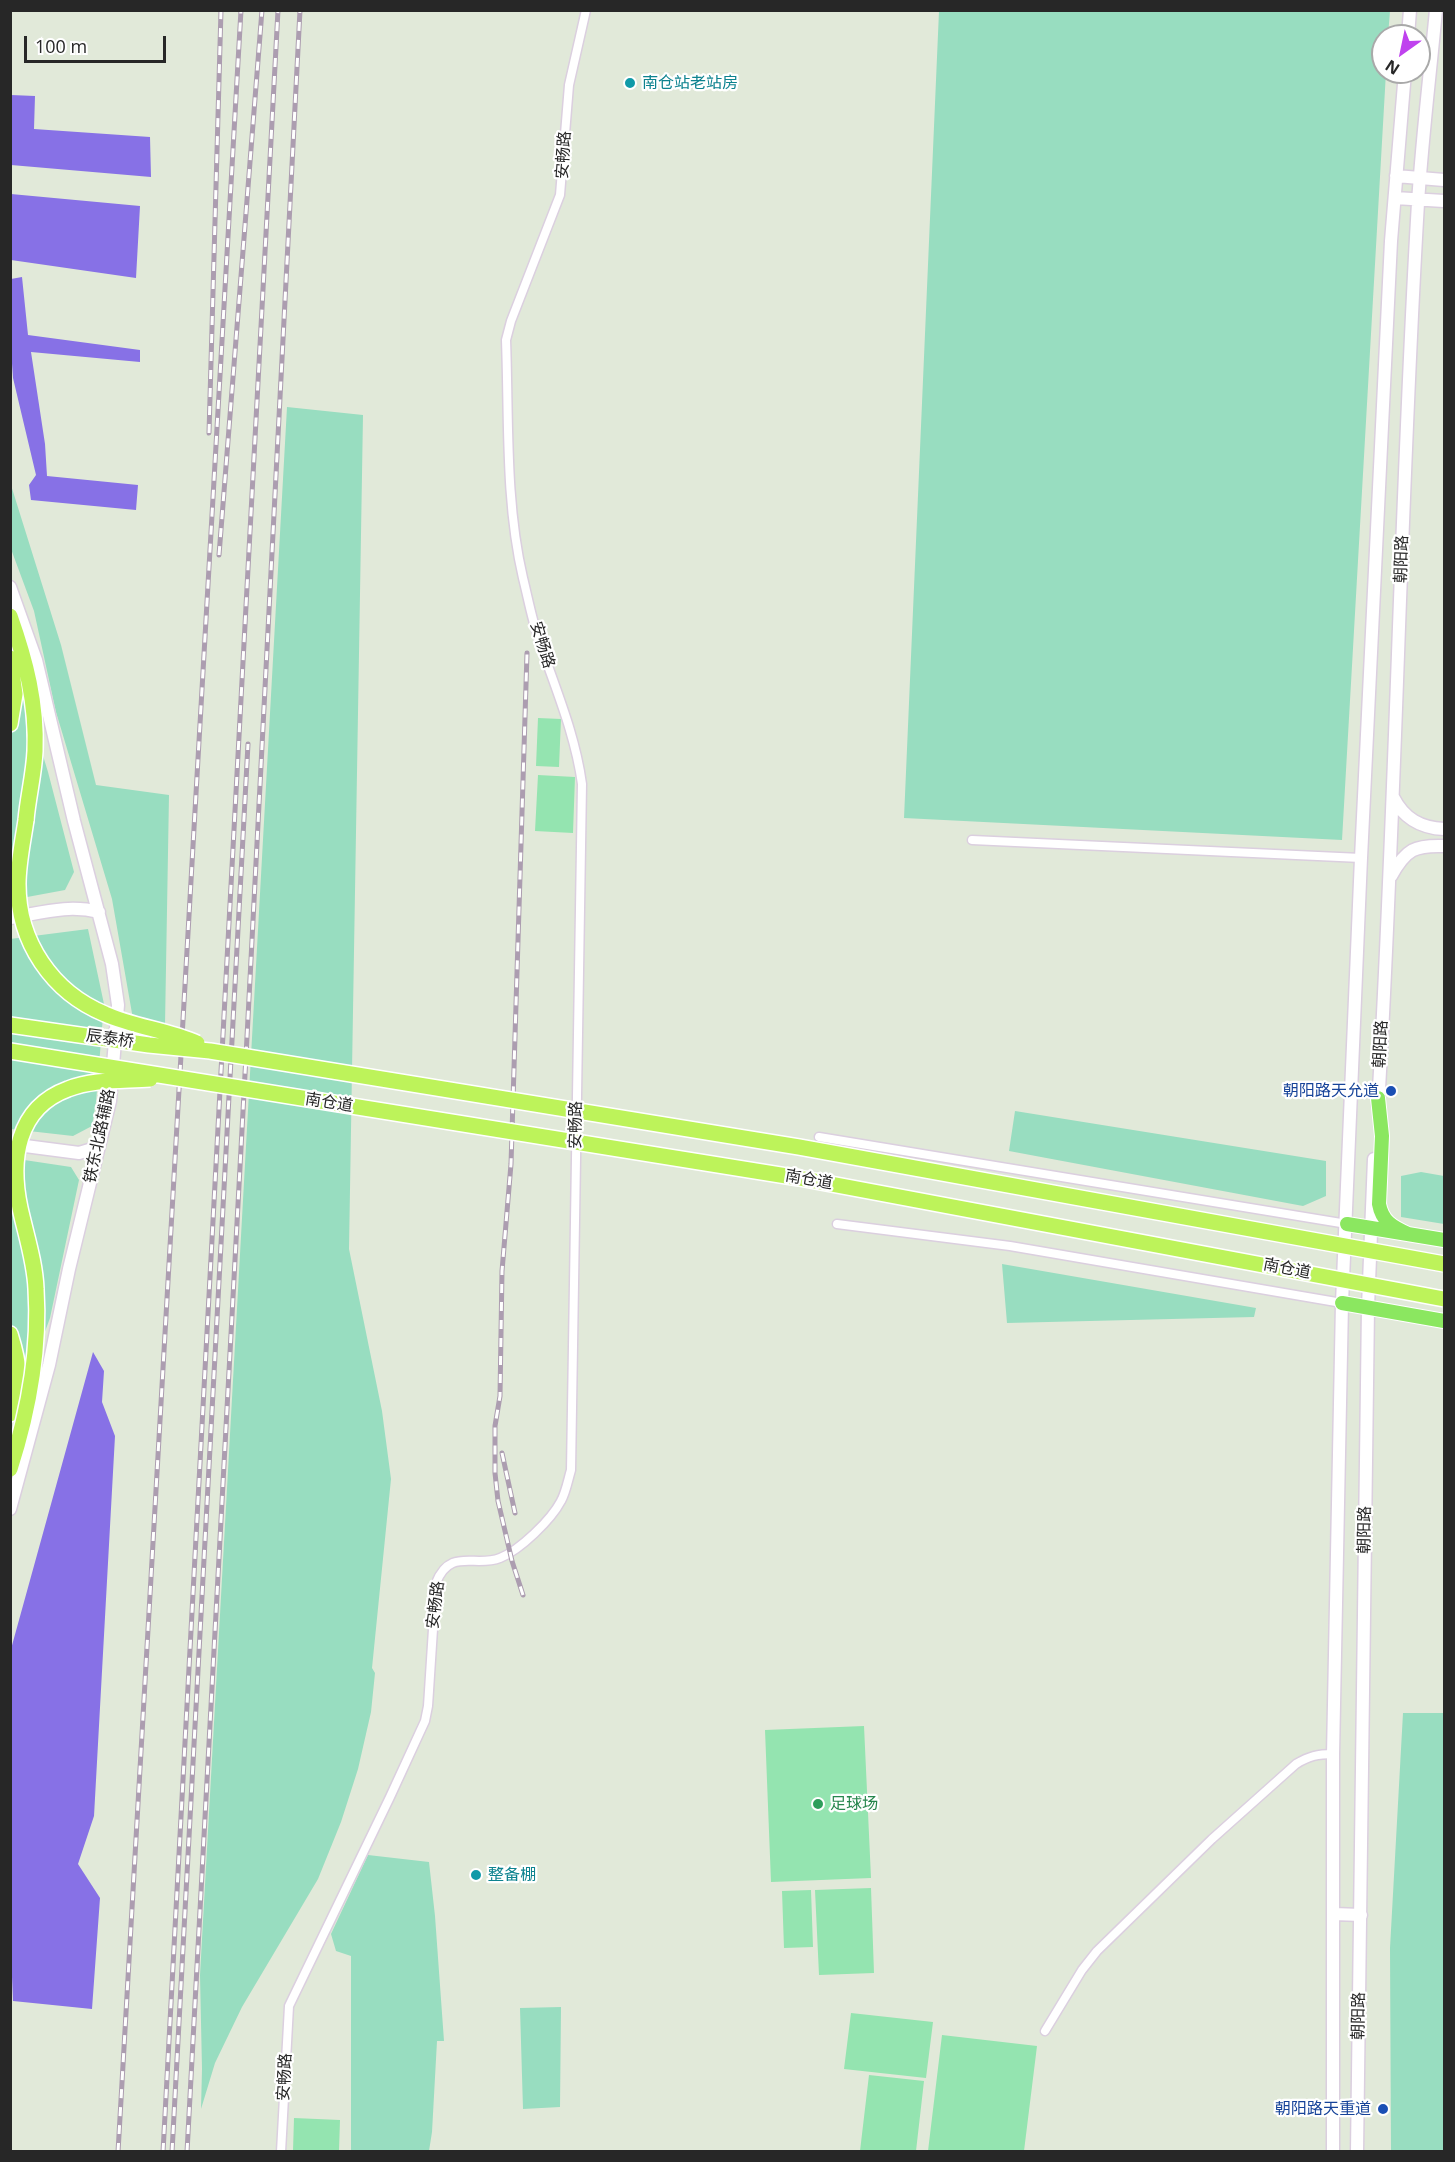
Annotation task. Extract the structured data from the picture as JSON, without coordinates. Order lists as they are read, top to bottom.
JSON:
{
  "streets": {
    "highway": ["辰泰桥", "南仓道"],
    "main road": ["朝阳路", "铁东北路辅路"],
    "street": ["安畅路"]
  },
  "crossings": [
    ["辰泰桥", "南仓道"]
  ],
  "places": [
    "南仓站老站房",
    "朝阳路天允道",
    "足球场",
    "整备棚",
    "朝阳路天重道"
  ],
  "scale_bar": "100 m",
  "north": "bottom left"
}
